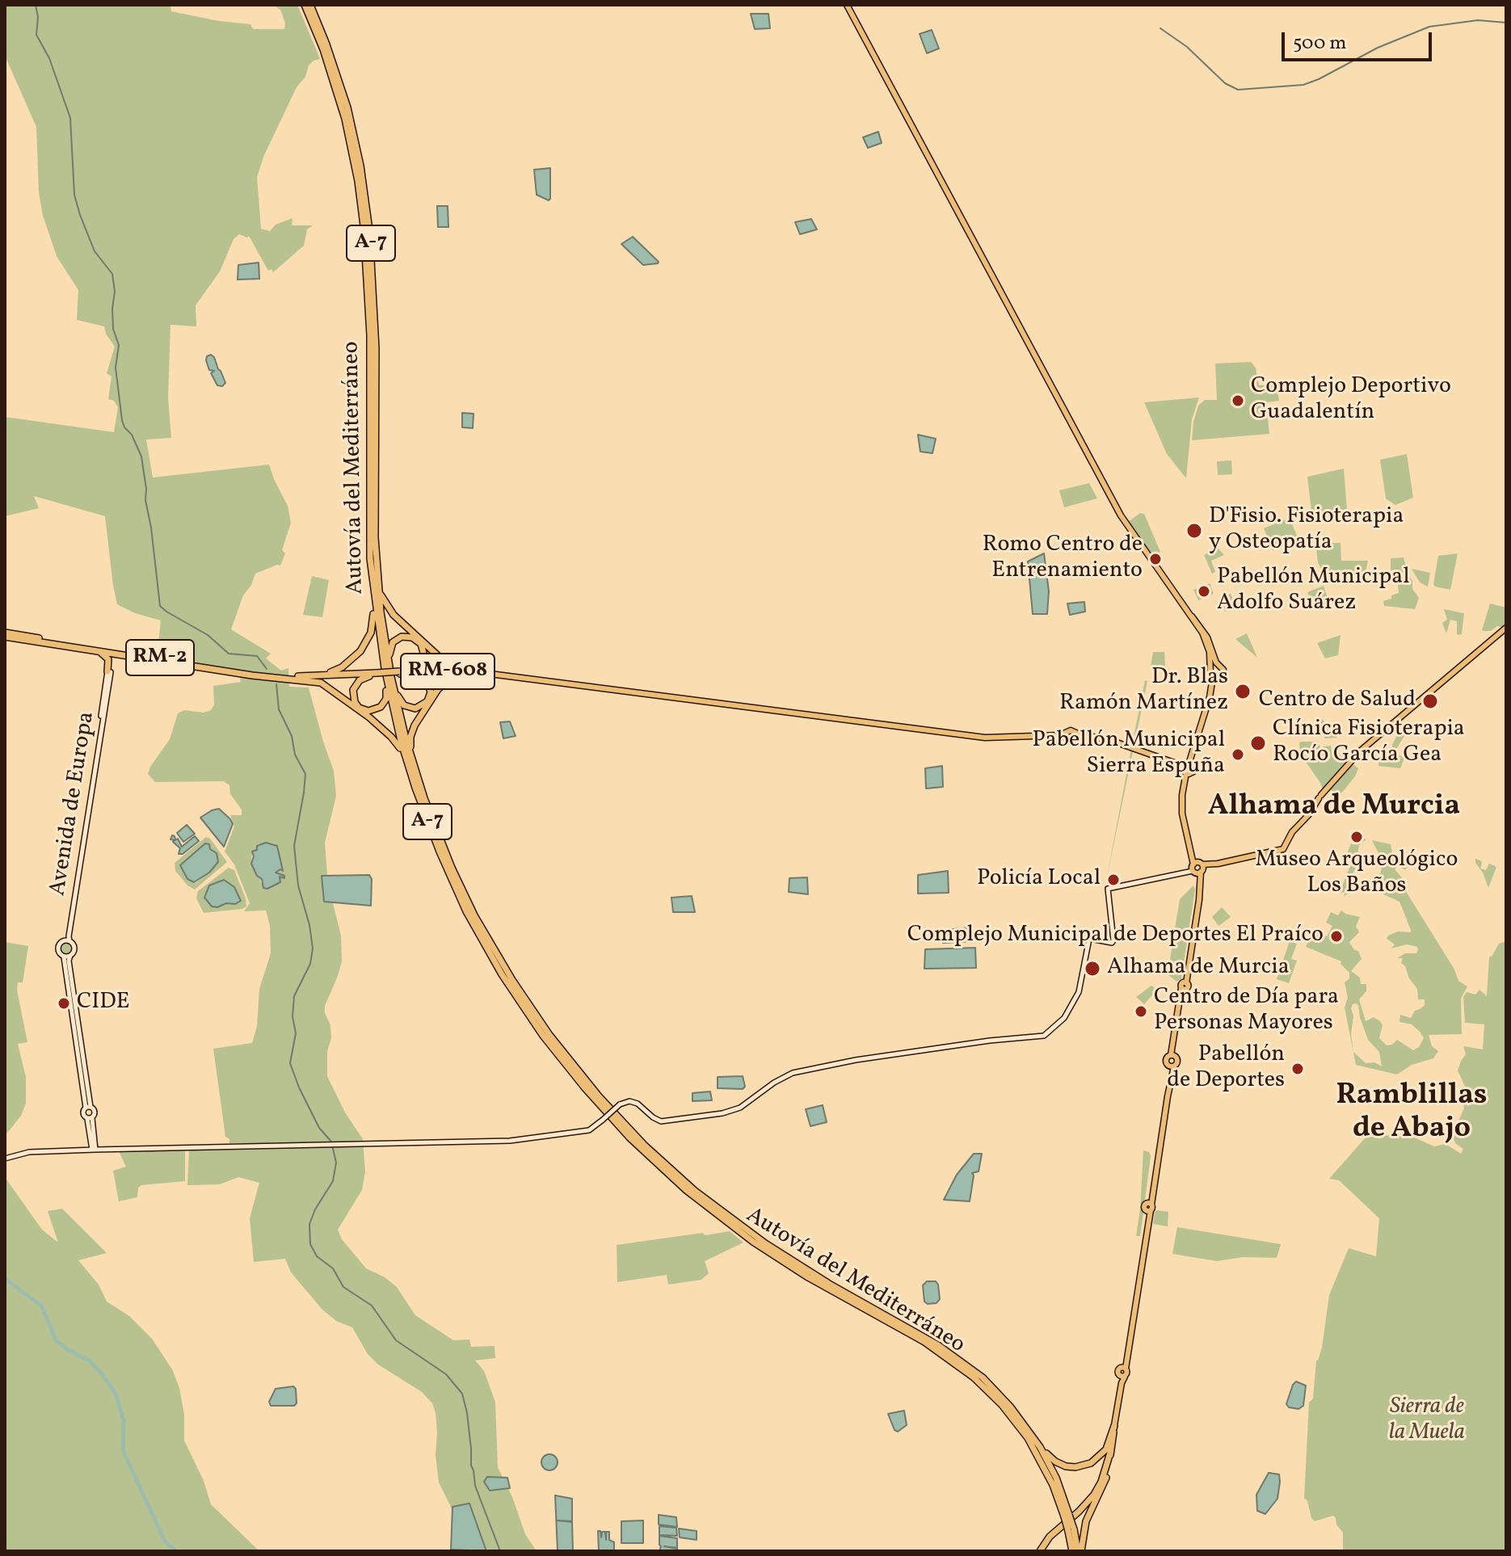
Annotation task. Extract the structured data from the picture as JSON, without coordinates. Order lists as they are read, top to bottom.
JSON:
{
  "streets": {
    "highway": ["A-7", "Autovía del Mediterráneo", "RM-2"],
    "main road": ["Avenida de Europa"]
  },
  "districts": ["Alhama de Murcia", "Ramblillas de Abajo"],
  "parks": ["Sierra de la Muela"],
  "places": [
    "Complejo Deportivo Guadalentín",
    "D'Fisio. Fisioterapia y Osteopatía",
    "Romo Centro de Entrenamiento",
    "Pabellón Municipal Adolfo Suárez",
    "Dr. Blas Ramón Martínez",
    "Centro de Salud",
    "Clínica Fisioterapia Rocío García Gea",
    "Pabellón Municipal Sierra Espuña",
    "Museo Arqueológico Los Baños",
    "Policía Local",
    "Complejo Municipal de Deportes El Praíco",
    "Alhama de Murcia",
    "CIDE",
    "Centro de Día para Personas Mayores",
    "Pabellón de Deportes"
  ],
  "scale_bar": "500 m"
}
